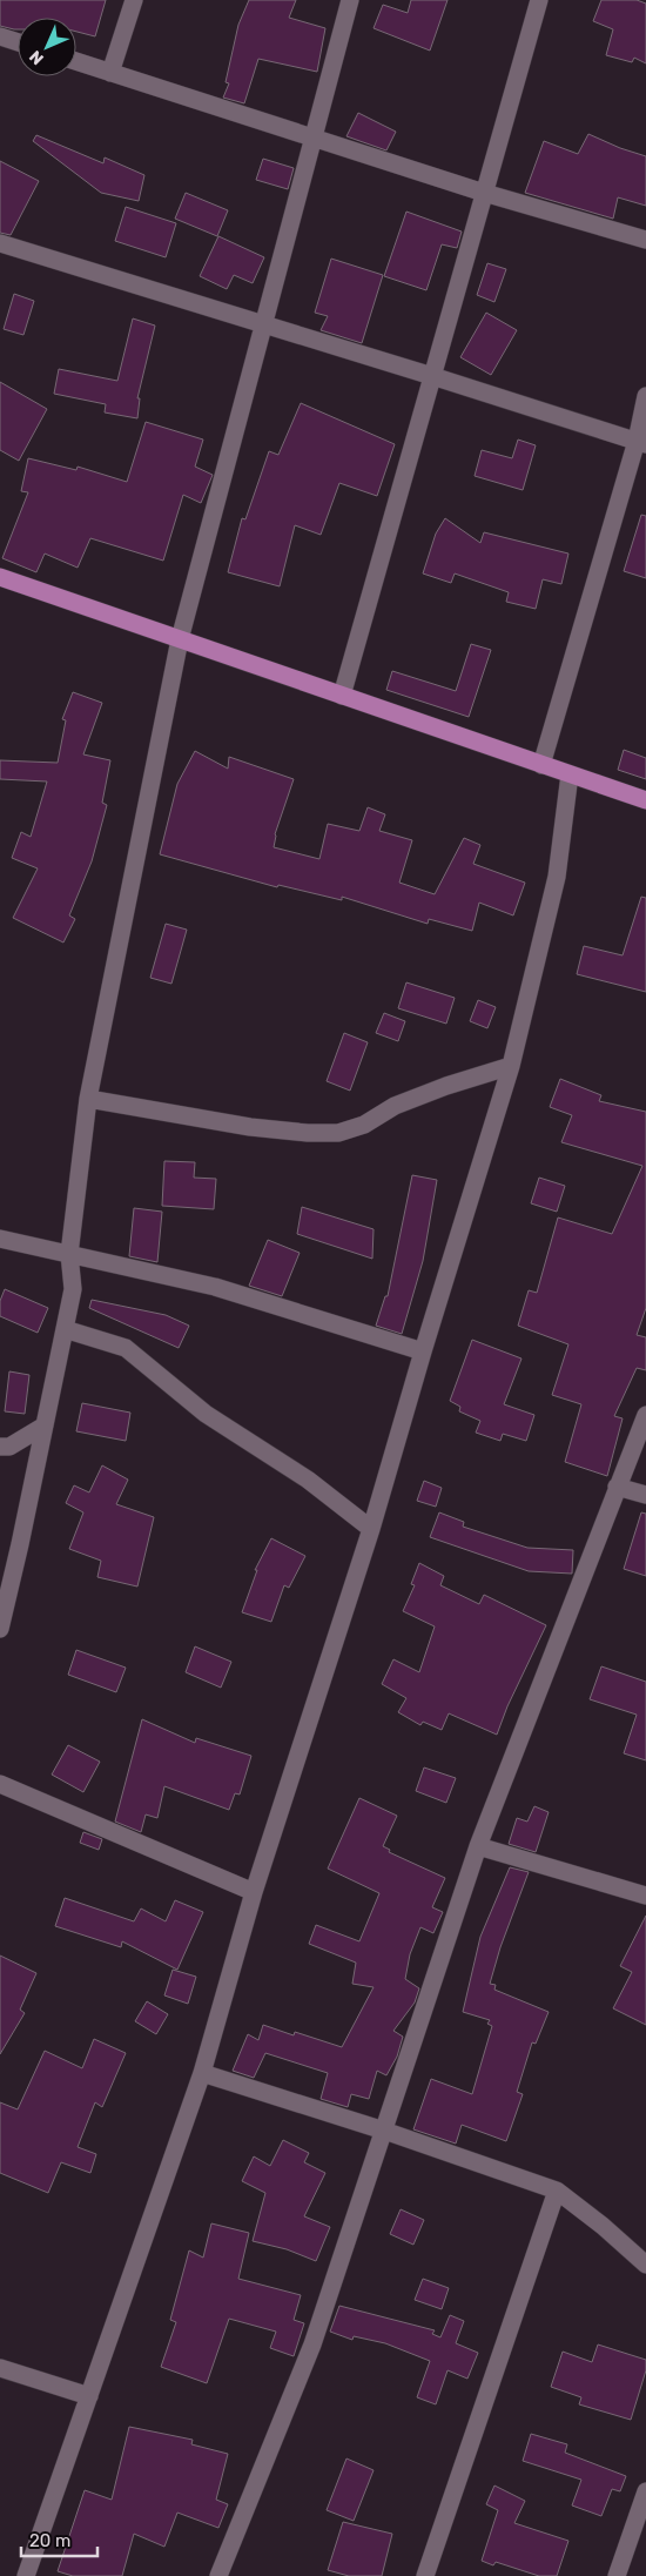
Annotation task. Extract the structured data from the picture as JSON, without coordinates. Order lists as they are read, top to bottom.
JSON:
{
  "scale_bar": "20 m",
  "north": "bottom left"
}
